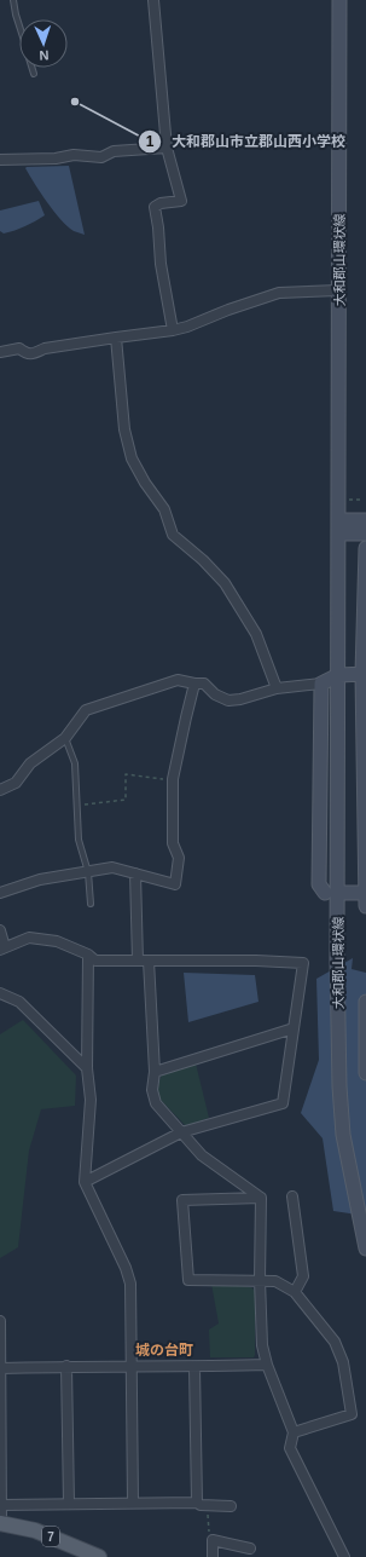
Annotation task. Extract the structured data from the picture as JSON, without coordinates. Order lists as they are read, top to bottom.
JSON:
{
  "streets": {
    "main road": ["大和郡山環状線", "7"]
  },
  "districts": ["城の台町"],
  "places": ["大和郡山市立郡山西小学校"],
  "north": "bottom"
}
